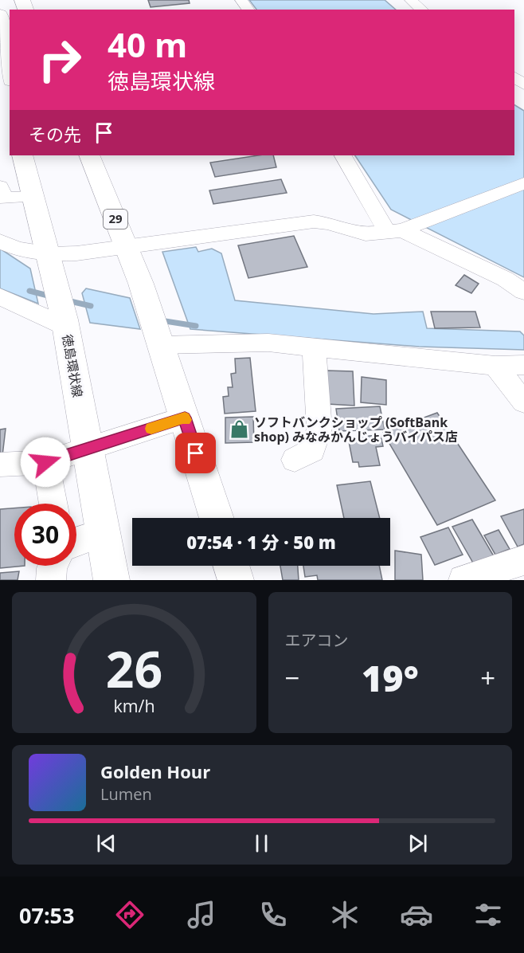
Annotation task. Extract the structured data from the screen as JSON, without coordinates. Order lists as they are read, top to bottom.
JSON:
{
  "streets": {
    "main road": ["29", "徳島環状線"]
  },
  "places": {
    "shop": ["ソフトバンクショップ (SoftBank shop) みなみかんじょうバイパス店"]
  },
  "page": {
    "turn": ["40 m", "徳島環状線"],
    "then": "その先",
    "limit": "30",
    "trip": "07:54 · 1 分 · 50 m",
    "tile": "エアコン",
    "heat": ["−", "19°", "+"],
    "song": ["Golden Hour", "Lumen"],
    "tabs": "07:53",
    "gauge": ["26", "km/h"]
  }
}
